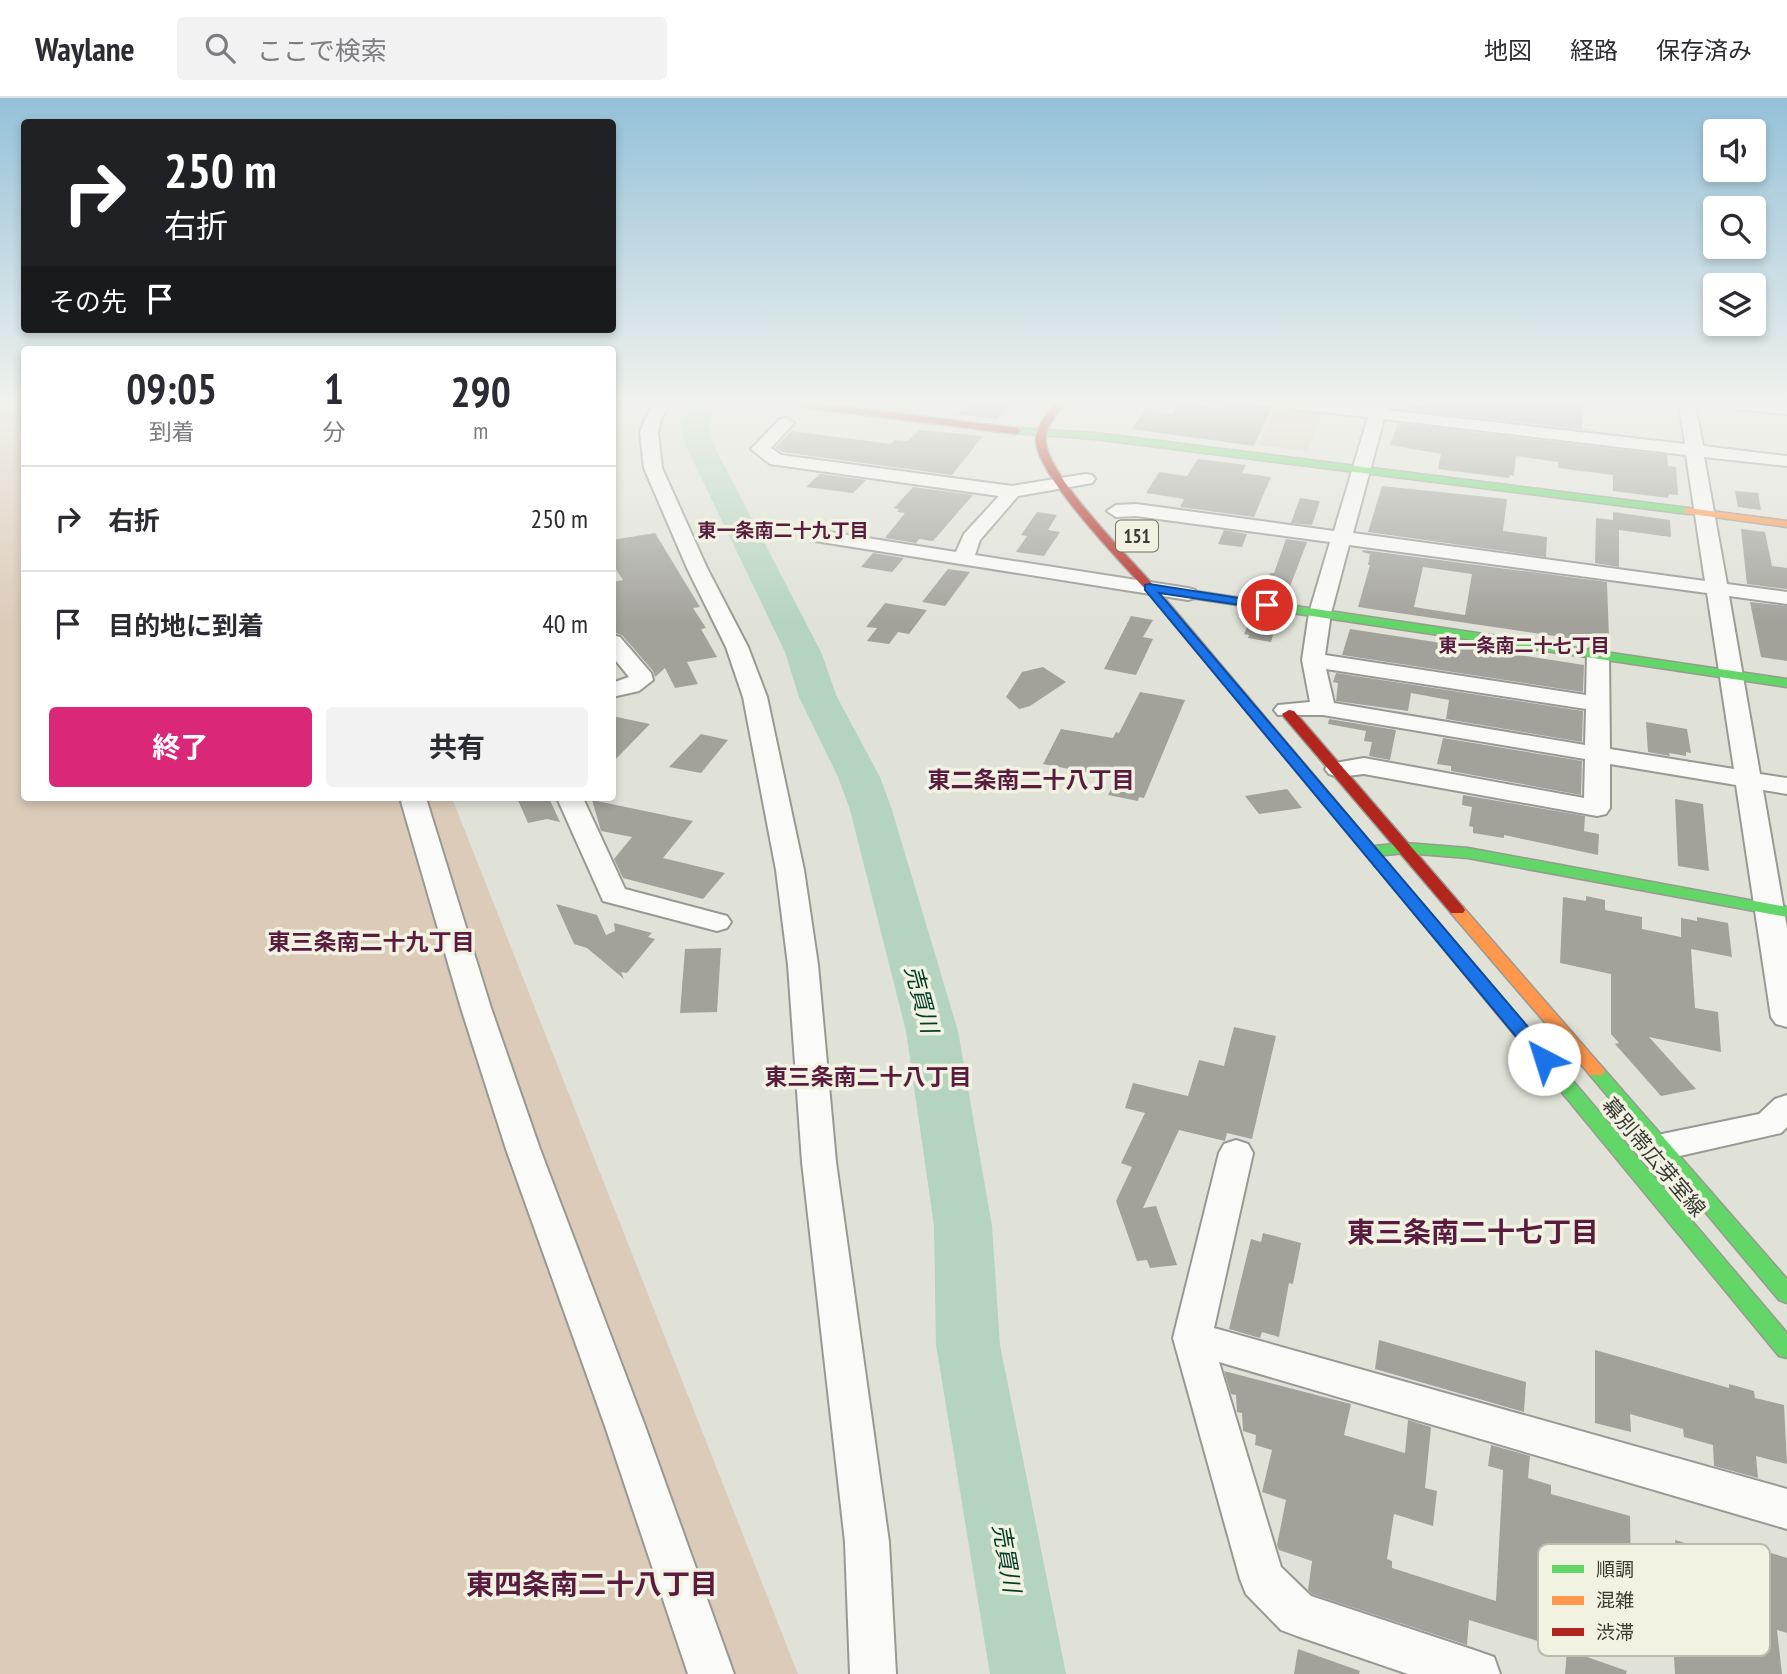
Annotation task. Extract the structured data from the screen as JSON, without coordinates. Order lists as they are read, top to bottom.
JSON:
{
  "streets": {
    "main road": ["151", "幕別帯広芽室線"]
  },
  "districts": [
    "東一条南二十九丁目",
    "東一条南二十七丁目",
    "東二条南二十八丁目",
    "東三条南二十九丁目",
    "東三条南二十八丁目",
    "東三条南二十七丁目",
    "東四条南二十八丁目"
  ],
  "water": ["売買川"],
  "legend": ["順調", "混雑", "渋滞"],
  "page": {
    "header": "Waylane",
    "search": "ここで検索",
    "nav": ["地図", "経路", "保存済み"],
    "turn": ["250 m", "右折"],
    "then": "その先",
    "eta": [
      "09:05",
      "到着",
      "1",
      "分",
      "290",
      "m"
    ],
    "list": [
      {
        "name": "右折",
        "value": "250 m"
      },
      {
        "name": "目的地に到着",
        "value": "40 m"
      }
    ],
    "buttons": ["終了", "共有"]
  }
}
